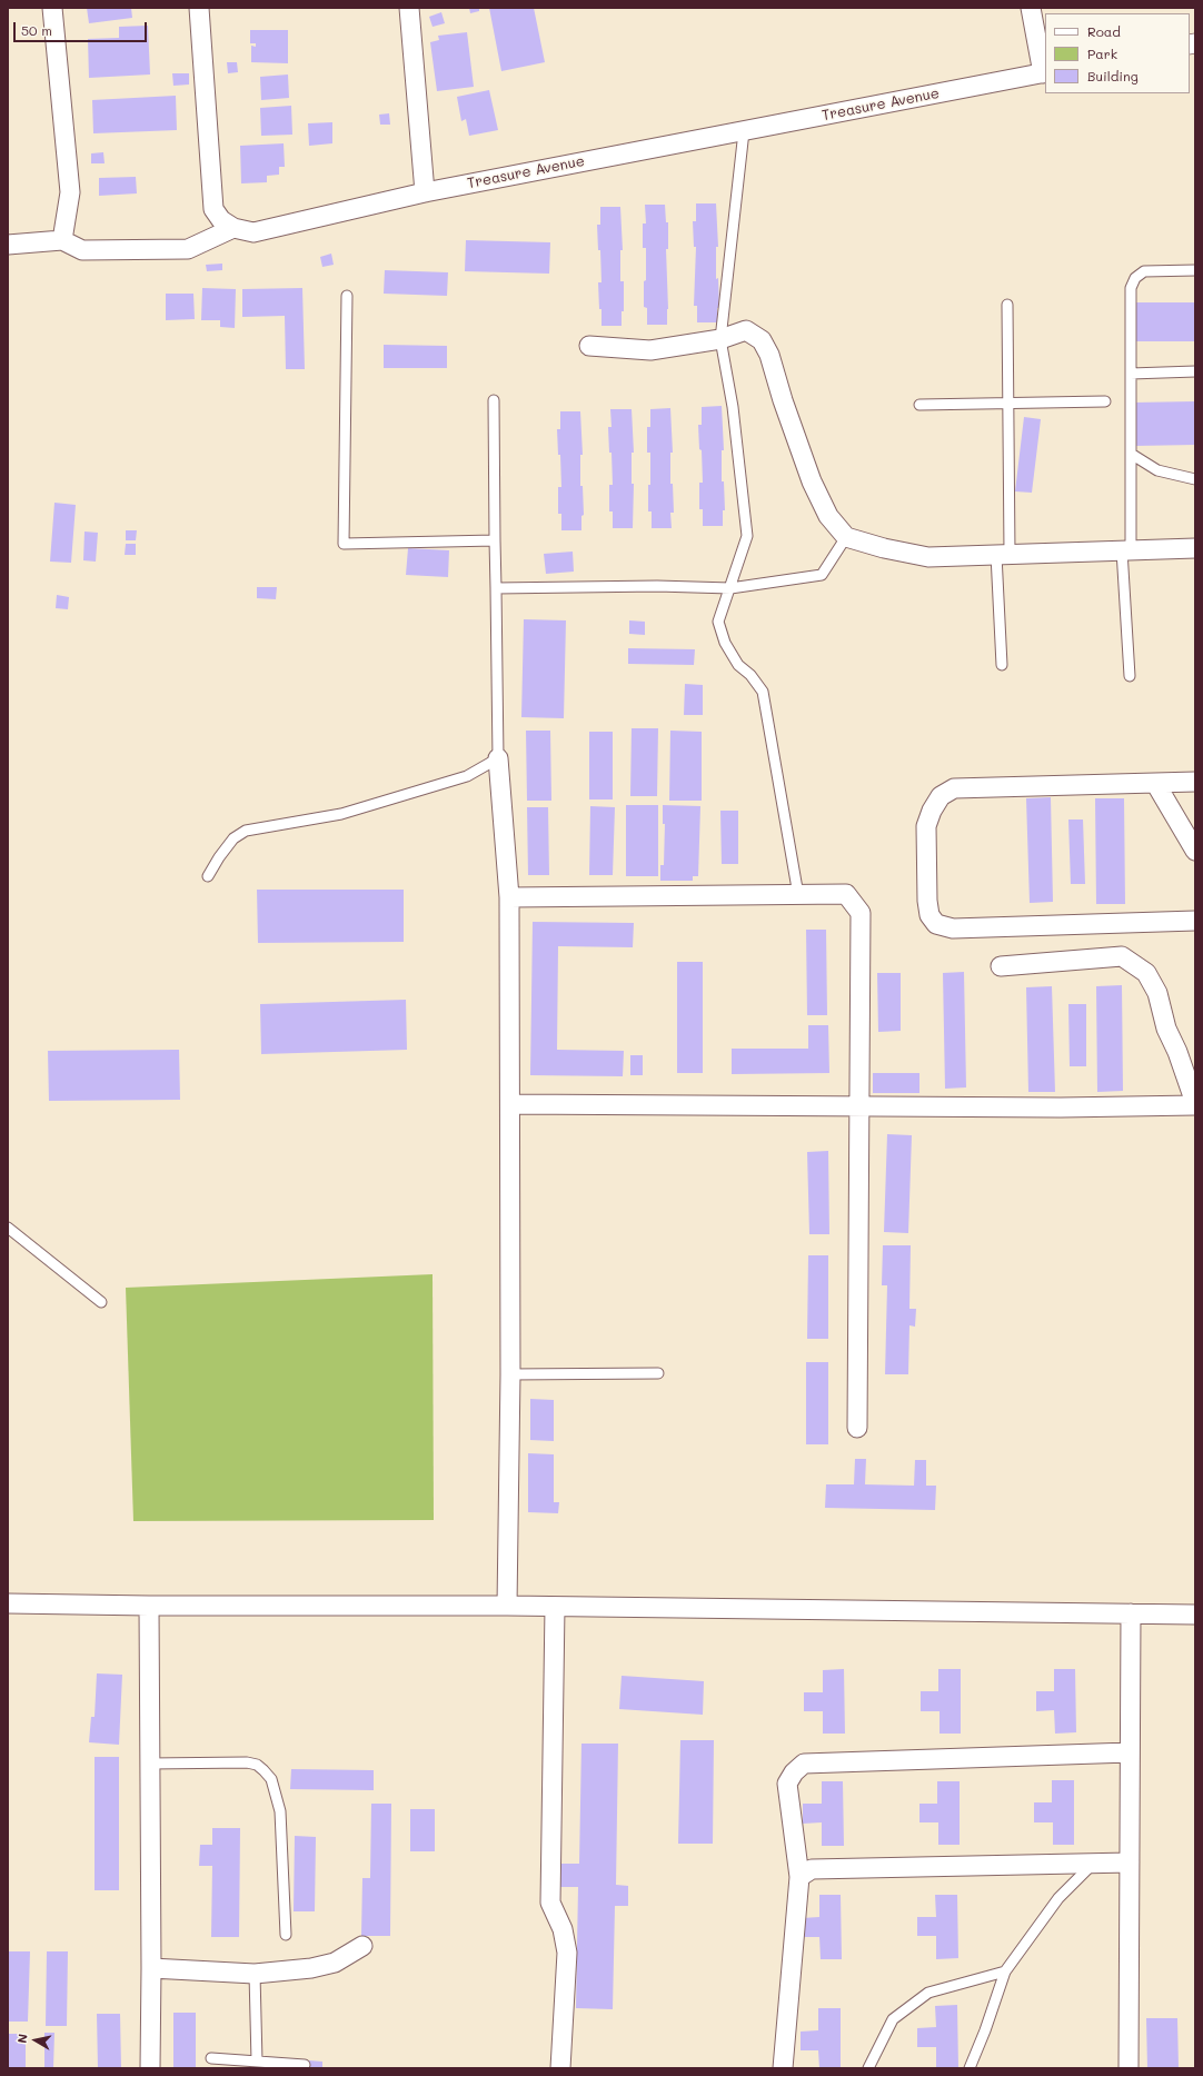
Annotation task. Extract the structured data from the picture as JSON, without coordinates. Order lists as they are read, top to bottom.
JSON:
{
  "streets": {
    "street": ["Treasure Avenue"]
  },
  "legend": ["Road", "Park", "Building"],
  "scale_bar": "50 m",
  "north": "left"
}
